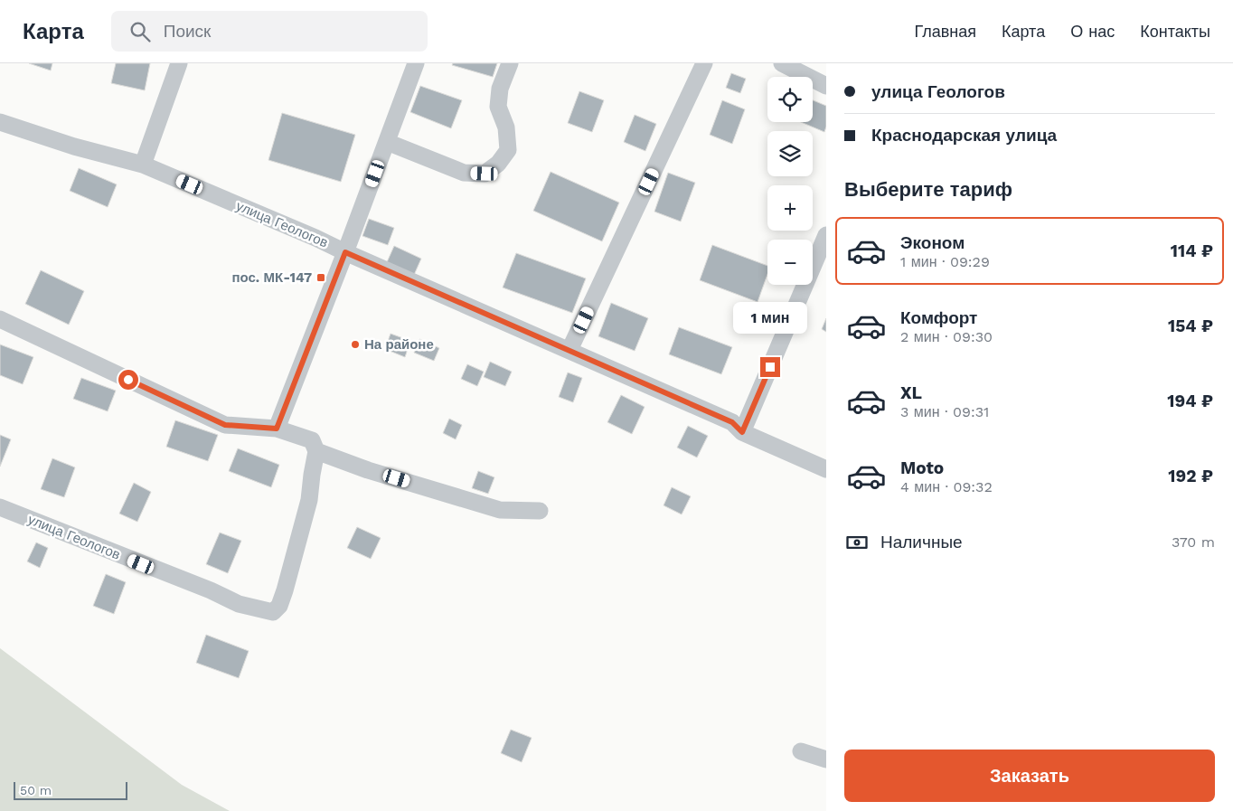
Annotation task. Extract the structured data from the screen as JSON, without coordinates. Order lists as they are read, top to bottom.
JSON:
{
  "streets": {
    "street": ["улица Геологов"]
  },
  "places": {
    "transit": ["пос. МК-147"],
    "other": ["На районе"]
  },
  "scale_bar": "50 m",
  "page": {
    "header": "Карта",
    "search": "Поиск",
    "nav": [
      "Главная",
      "Карта",
      "О нас",
      "Контакты"
    ],
    "banner": ["улица Геологов", "Краснодарская улица"],
    "map_buttons": ["+", "−"],
    "heading": "Выберите тариф",
    "list": [
      {
        "name": "Эконом",
        "note": "1 мин · 09:29",
        "value": "114 ₽"
      },
      {
        "name": "Комфорт",
        "note": "2 мин · 09:30",
        "value": "154 ₽"
      },
      {
        "name": "XL",
        "note": "3 мин · 09:31",
        "value": "194 ₽"
      },
      {
        "name": "Moto",
        "note": "4 мин · 09:32",
        "value": "192 ₽"
      }
    ],
    "bubble": "1 мин",
    "pay": ["Наличные", "370 m"],
    "buttons": "Заказать",
    "scale": "50 m"
  }
}
